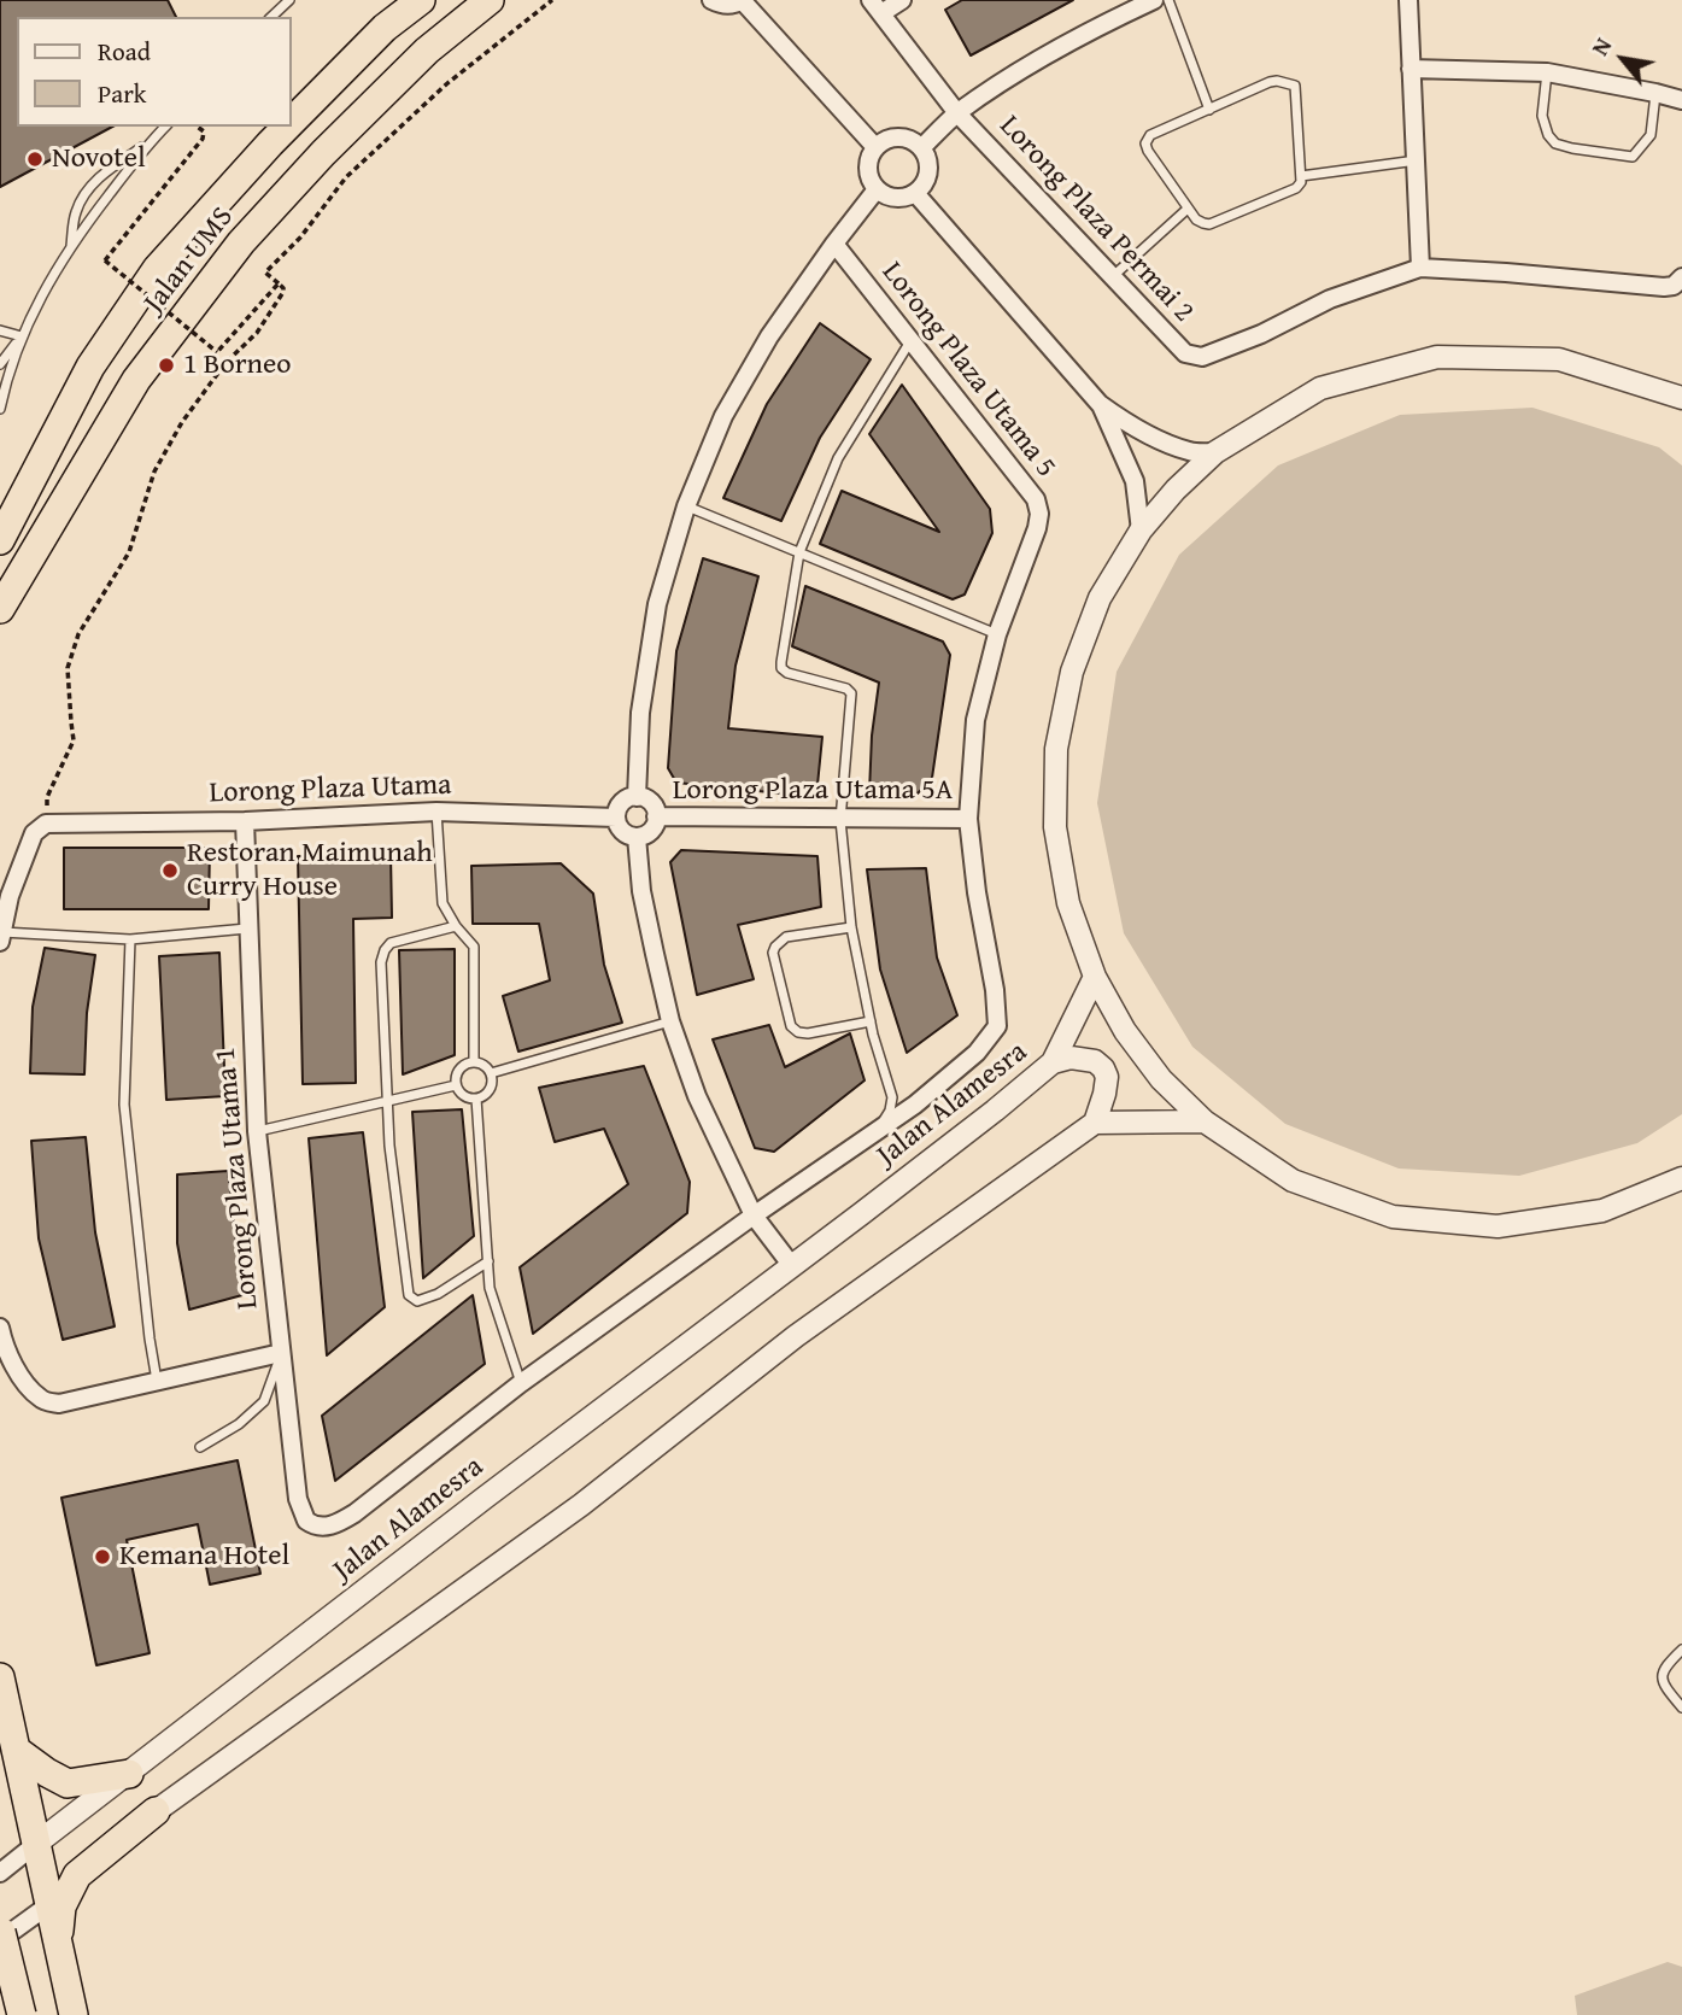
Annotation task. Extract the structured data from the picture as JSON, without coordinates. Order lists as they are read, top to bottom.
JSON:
{
  "streets": {
    "highway": ["Jalan UMS"],
    "street": [
      "Lorong Plaza Permai 2",
      "Lorong Plaza Utama 5",
      "Lorong Plaza Utama",
      "Lorong Plaza Utama 5A",
      "Jalan Alamesra",
      "Lorong Plaza Utama 1"
    ]
  },
  "crossings": [
    ["Lorong Plaza Utama 5", "Lorong Plaza Utama 5A"],
    ["Lorong Plaza Utama 5", "Lorong Plaza Utama 1"],
    ["Lorong Plaza Utama", "Lorong Plaza Utama 5A"],
    ["Lorong Plaza Utama", "Lorong Plaza Utama 1"]
  ],
  "places": [
    "Novotel",
    "1 Borneo",
    "Restoran Maimunah Curry House",
    "Kemana Hotel"
  ],
  "legend": ["Road", "Park"],
  "north": "top left"
}
